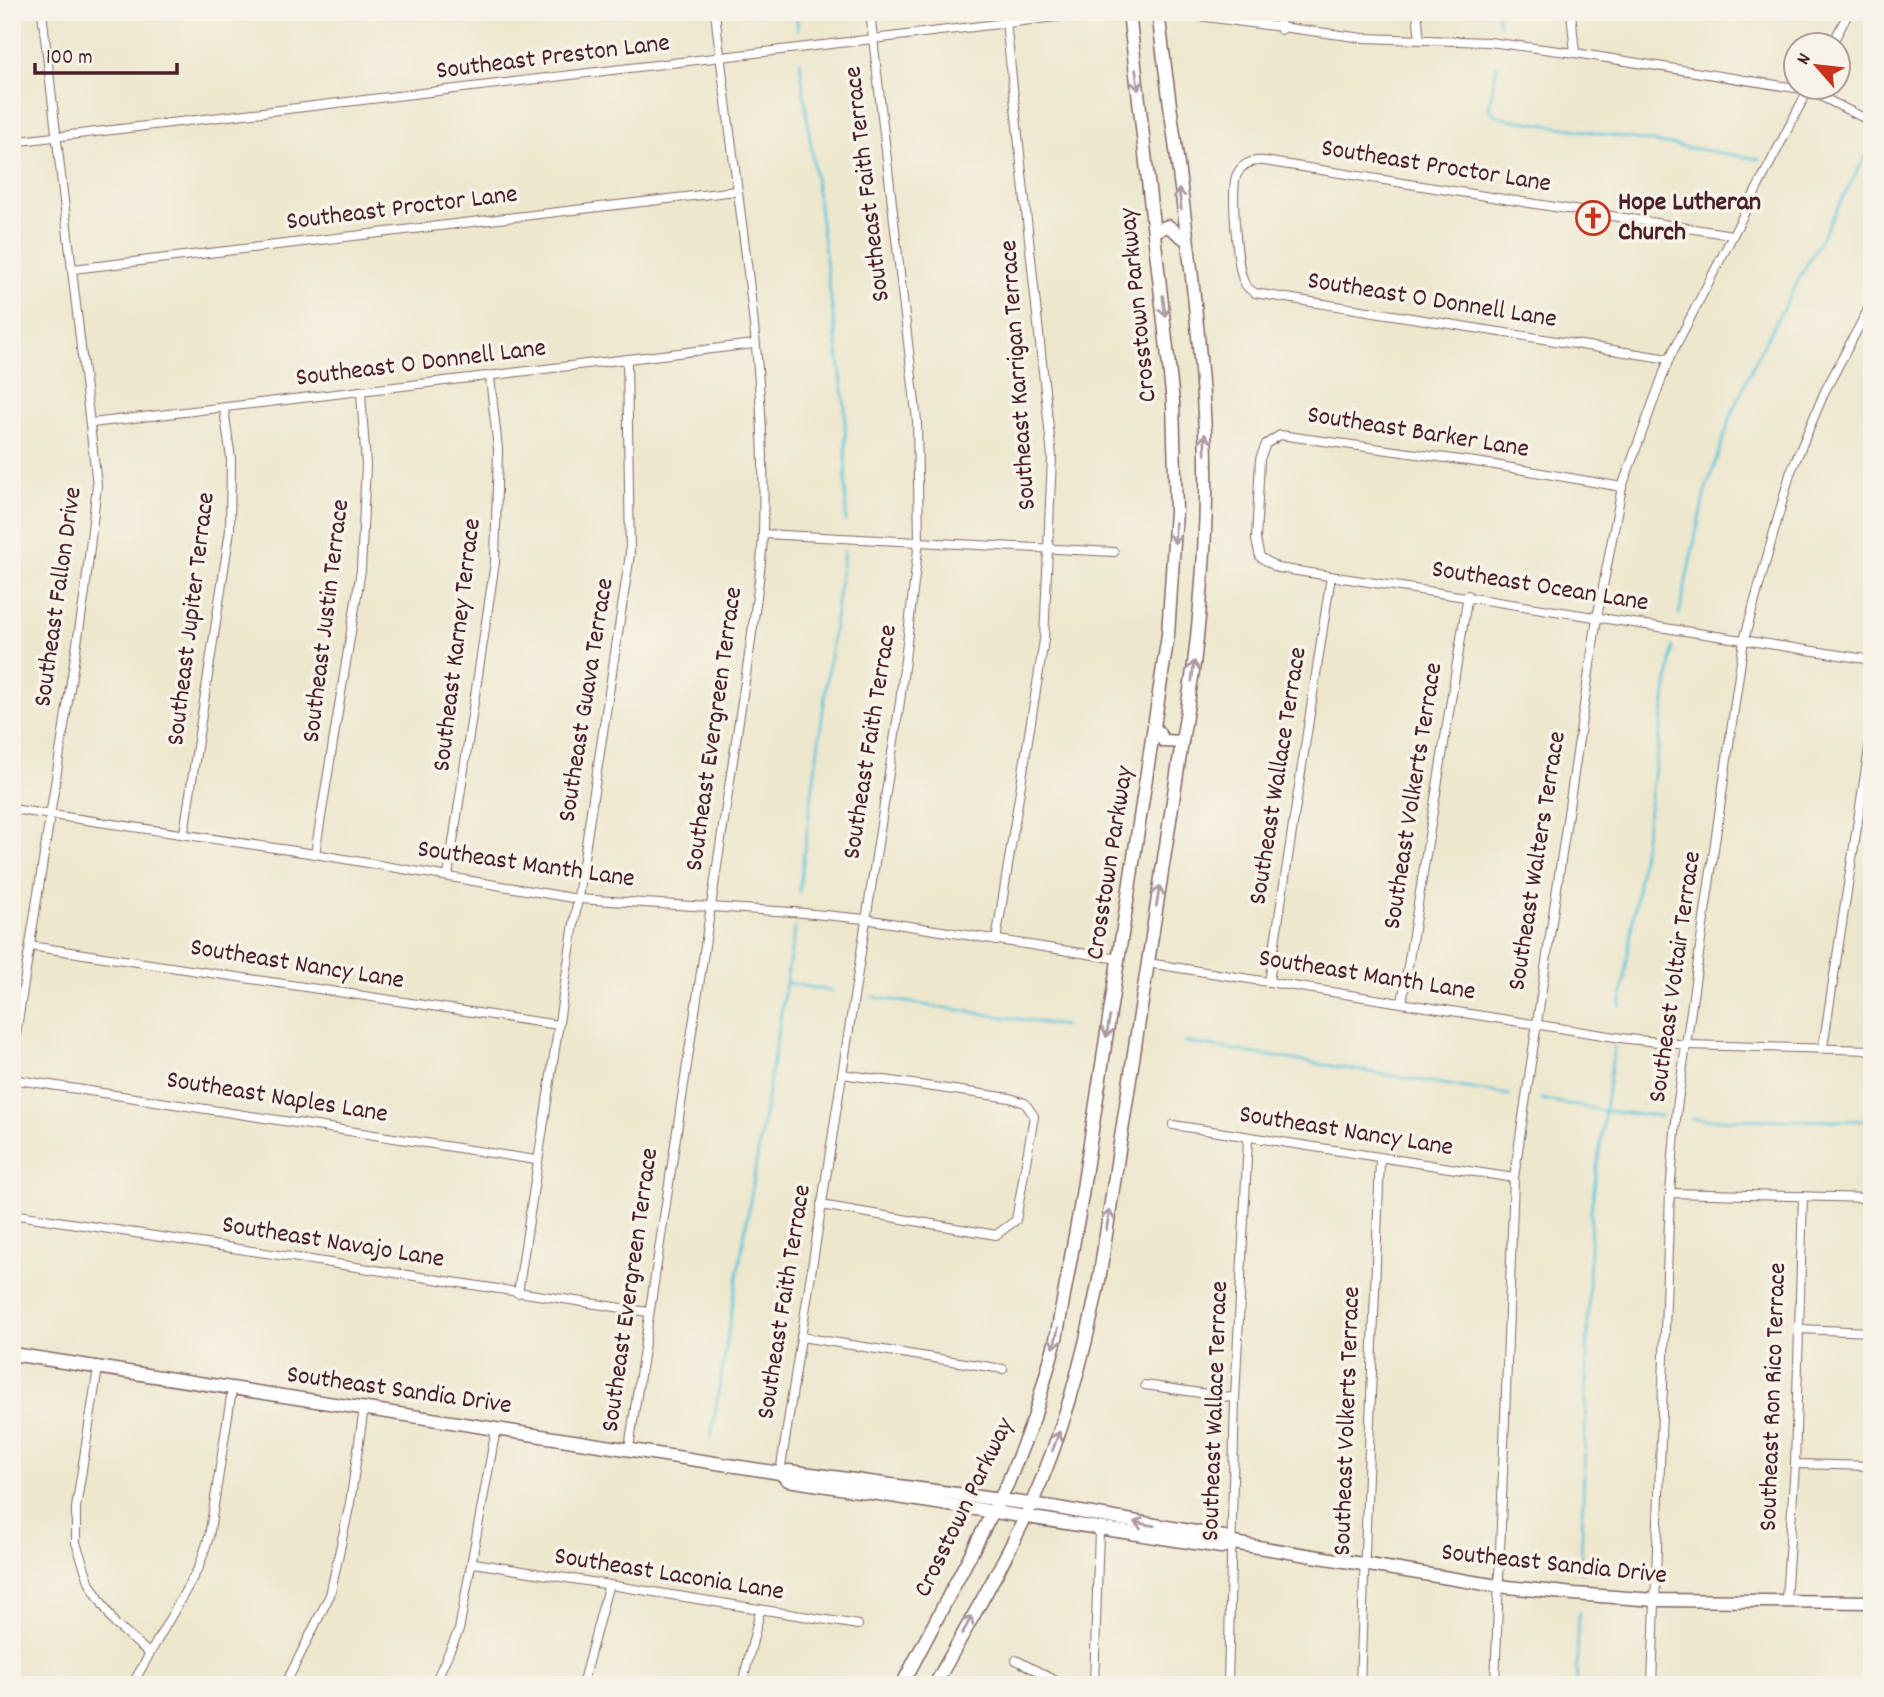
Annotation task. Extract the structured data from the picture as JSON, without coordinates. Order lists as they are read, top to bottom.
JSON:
{
  "streets": {
    "main road": ["Crosstown Parkway", "Southeast Sandia Drive"],
    "street": [
      "Southeast Preston Lane",
      "Southeast Proctor Lane",
      "Southeast Faith Terrace",
      "Southeast O Donnell Lane",
      "Southeast Karrigan Terrace",
      "Southeast Barker Lane",
      "Southeast Ocean Lane",
      "Southeast Fallon Drive",
      "Southeast Jupiter Terrace",
      "Southeast Justin Terrace",
      "Southeast Karney Terrace",
      "Southeast Guava Terrace",
      "Southeast Evergreen Terrace",
      "Southeast Wallace Terrace",
      "Southeast Volkerts Terrace",
      "Southeast Walters Terrace",
      "Southeast Manth Lane",
      "Southeast Nancy Lane",
      "Southeast Voltair Terrace",
      "Southeast Naples Lane",
      "Southeast Navajo Lane",
      "Southeast Ron Rico Terrace",
      "Southeast Laconia Lane"
    ]
  },
  "crossings": [
    ["Southeast Preston Lane", "Southeast Faith Terrace"],
    ["Southeast Preston Lane", "Southeast Karrigan Terrace"],
    ["Southeast Preston Lane", "Southeast Fallon Drive"],
    ["Southeast Preston Lane", "Southeast Evergreen Terrace"],
    ["Southeast Proctor Lane", "Southeast O Donnell Lane"],
    ["Southeast Proctor Lane", "Southeast Fallon Drive"],
    ["Southeast Proctor Lane", "Southeast Evergreen Terrace"],
    ["Southeast Proctor Lane", "Southeast Walters Terrace"],
    ["Southeast Faith Terrace", "Southeast Manth Lane"],
    ["Southeast Faith Terrace", "Southeast Sandia Drive"],
    ["Southeast O Donnell Lane", "Southeast Fallon Drive"],
    ["Southeast O Donnell Lane", "Southeast Jupiter Terrace"],
    ["Southeast O Donnell Lane", "Southeast Justin Terrace"],
    ["Southeast O Donnell Lane", "Southeast Karney Terrace"],
    ["Southeast O Donnell Lane", "Southeast Guava Terrace"],
    ["Southeast O Donnell Lane", "Southeast Evergreen Terrace"],
    ["Southeast O Donnell Lane", "Southeast Walters Terrace"],
    ["Crosstown Parkway", "Southeast Manth Lane"],
    ["Crosstown Parkway", "Southeast Sandia Drive"],
    ["Southeast Karrigan Terrace", "Southeast Manth Lane"],
    ["Southeast Barker Lane", "Southeast Ocean Lane"],
    ["Southeast Barker Lane", "Southeast Walters Terrace"],
    ["Southeast Ocean Lane", "Southeast Wallace Terrace"],
    ["Southeast Ocean Lane", "Southeast Volkerts Terrace"],
    ["Southeast Ocean Lane", "Southeast Walters Terrace"],
    ["Southeast Ocean Lane", "Southeast Voltair Terrace"],
    ["Southeast Fallon Drive", "Southeast Manth Lane"],
    ["Southeast Fallon Drive", "Southeast Nancy Lane"],
    ["Southeast Jupiter Terrace", "Southeast Manth Lane"],
    ["Southeast Justin Terrace", "Southeast Manth Lane"],
    ["Southeast Karney Terrace", "Southeast Manth Lane"],
    ["Southeast Guava Terrace", "Southeast Manth Lane"],
    ["Southeast Guava Terrace", "Southeast Nancy Lane"],
    ["Southeast Guava Terrace", "Southeast Naples Lane"],
    ["Southeast Guava Terrace", "Southeast Navajo Lane"],
    ["Southeast Evergreen Terrace", "Southeast Manth Lane"],
    ["Southeast Evergreen Terrace", "Southeast Navajo Lane"],
    ["Southeast Evergreen Terrace", "Southeast Sandia Drive"],
    ["Southeast Wallace Terrace", "Southeast Manth Lane"],
    ["Southeast Wallace Terrace", "Southeast Nancy Lane"],
    ["Southeast Wallace Terrace", "Southeast Sandia Drive"],
    ["Southeast Volkerts Terrace", "Southeast Manth Lane"],
    ["Southeast Volkerts Terrace", "Southeast Nancy Lane"],
    ["Southeast Volkerts Terrace", "Southeast Sandia Drive"],
    ["Southeast Walters Terrace", "Southeast Manth Lane"],
    ["Southeast Walters Terrace", "Southeast Nancy Lane"],
    ["Southeast Walters Terrace", "Southeast Sandia Drive"],
    ["Southeast Manth Lane", "Southeast Voltair Terrace"],
    ["Southeast Voltair Terrace", "Southeast Sandia Drive"],
    ["Southeast Sandia Drive", "Southeast Ron Rico Terrace"]
  ],
  "places": {
    "church": ["Hope Lutheran Church"]
  },
  "scale_bar": "100 m",
  "north": "top left"
}
